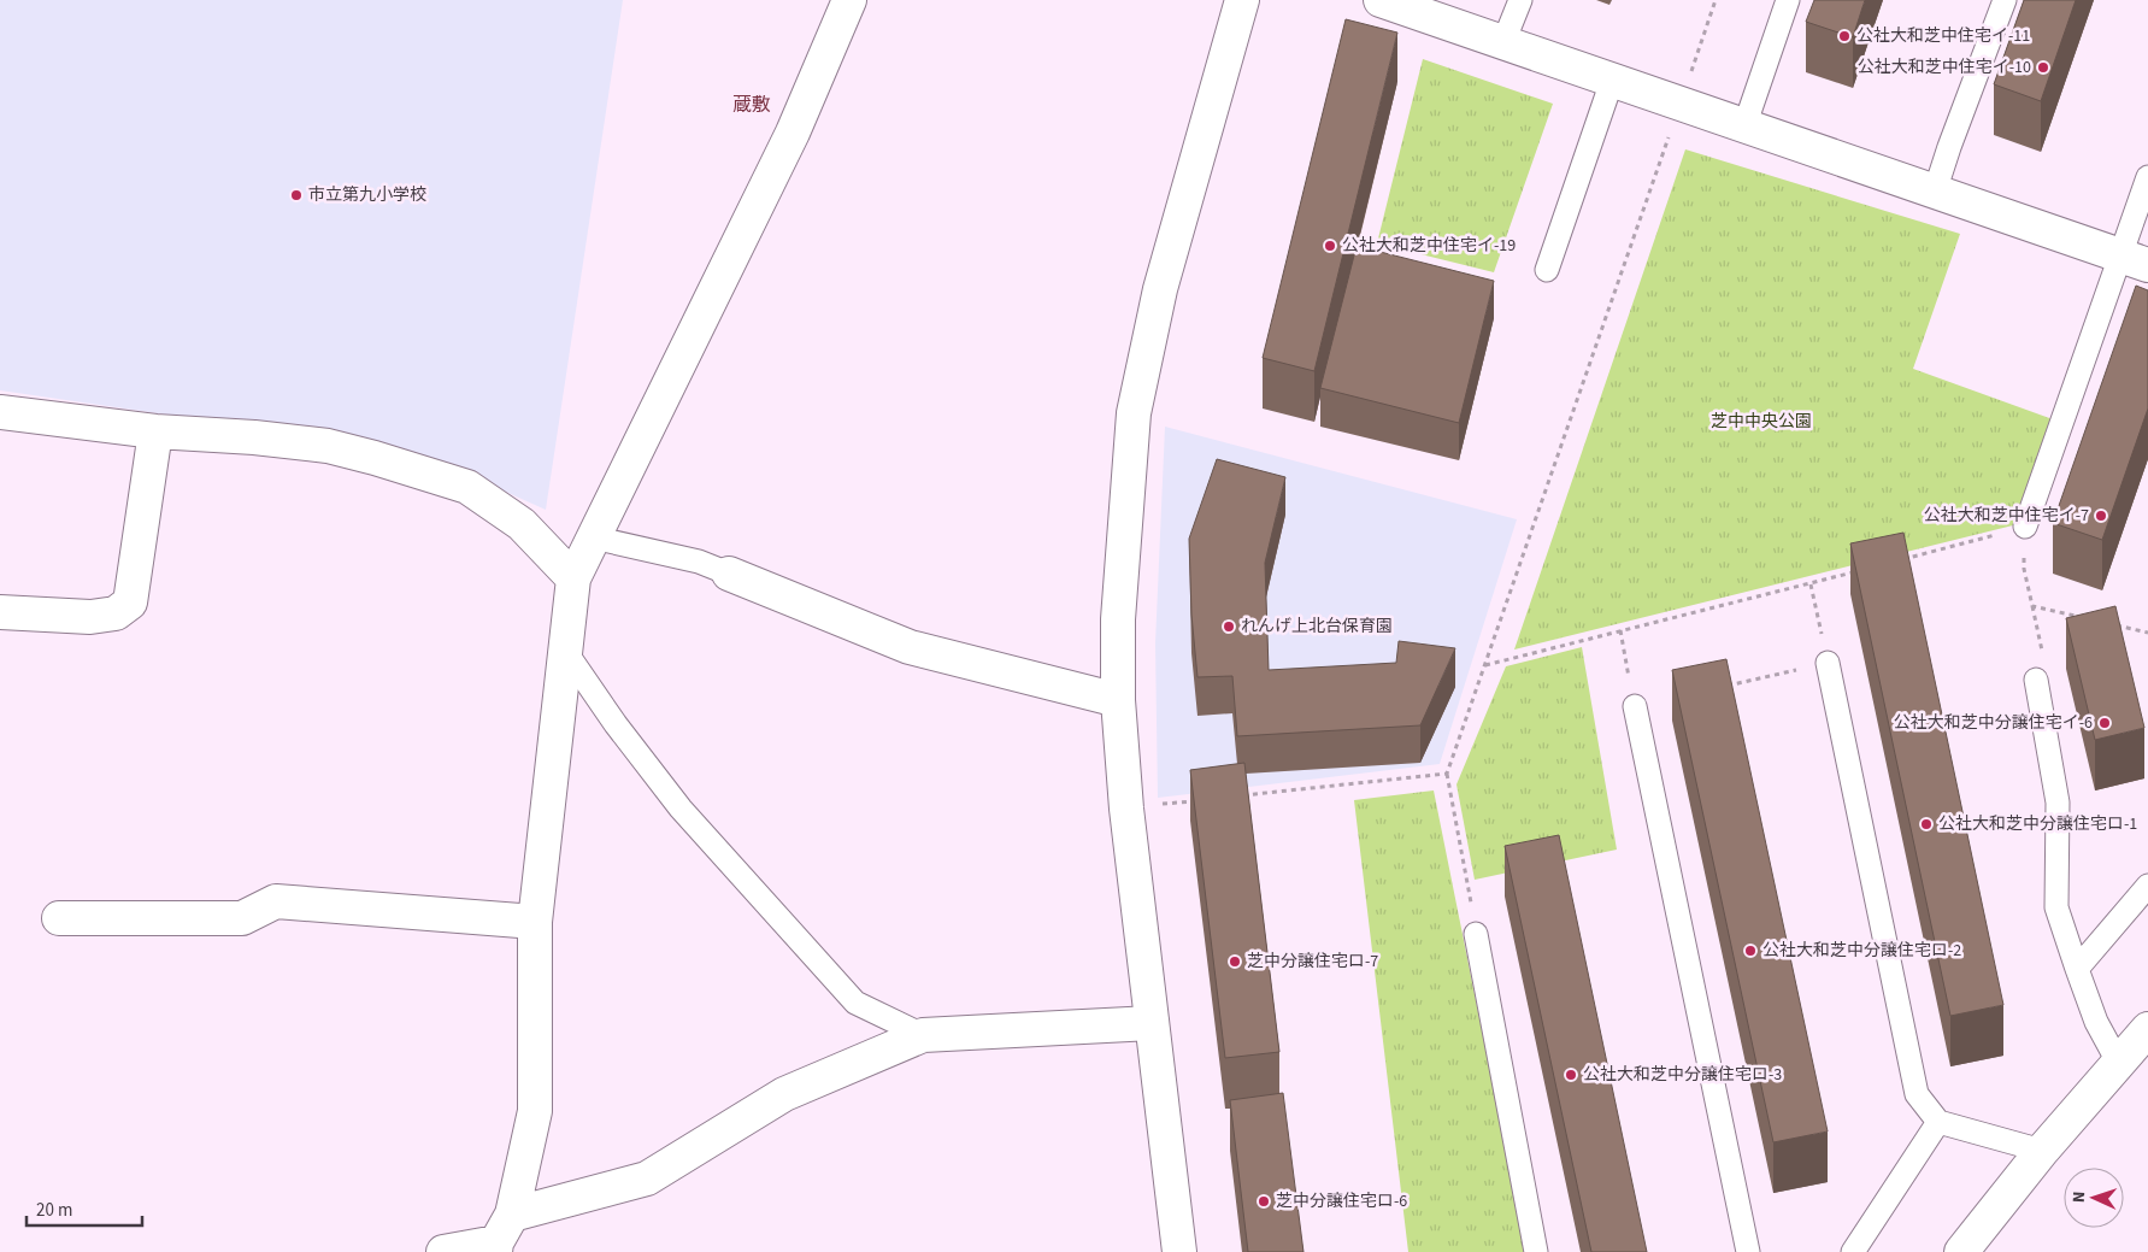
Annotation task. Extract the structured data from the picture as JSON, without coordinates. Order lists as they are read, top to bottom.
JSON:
{
  "districts": ["蔵敷"],
  "parks": ["芝中中央公園"],
  "places": [
    "公社大和芝中住宅イ-11",
    "公社大和芝中住宅イ-10",
    "市立第九小学校",
    "公社大和芝中住宅イ-19",
    "公社大和芝中住宅イ-7",
    "れんげ上北台保育園",
    "公社大和芝中分譲住宅イ-6",
    "公社大和芝中分譲住宅ロ-1",
    "公社大和芝中分譲住宅ロ-2",
    "芝中分譲住宅ロ-7",
    "公社大和芝中分譲住宅ロ-3",
    "芝中分譲住宅ロ-6"
  ],
  "scale_bar": "20 m",
  "north": "left"
}
